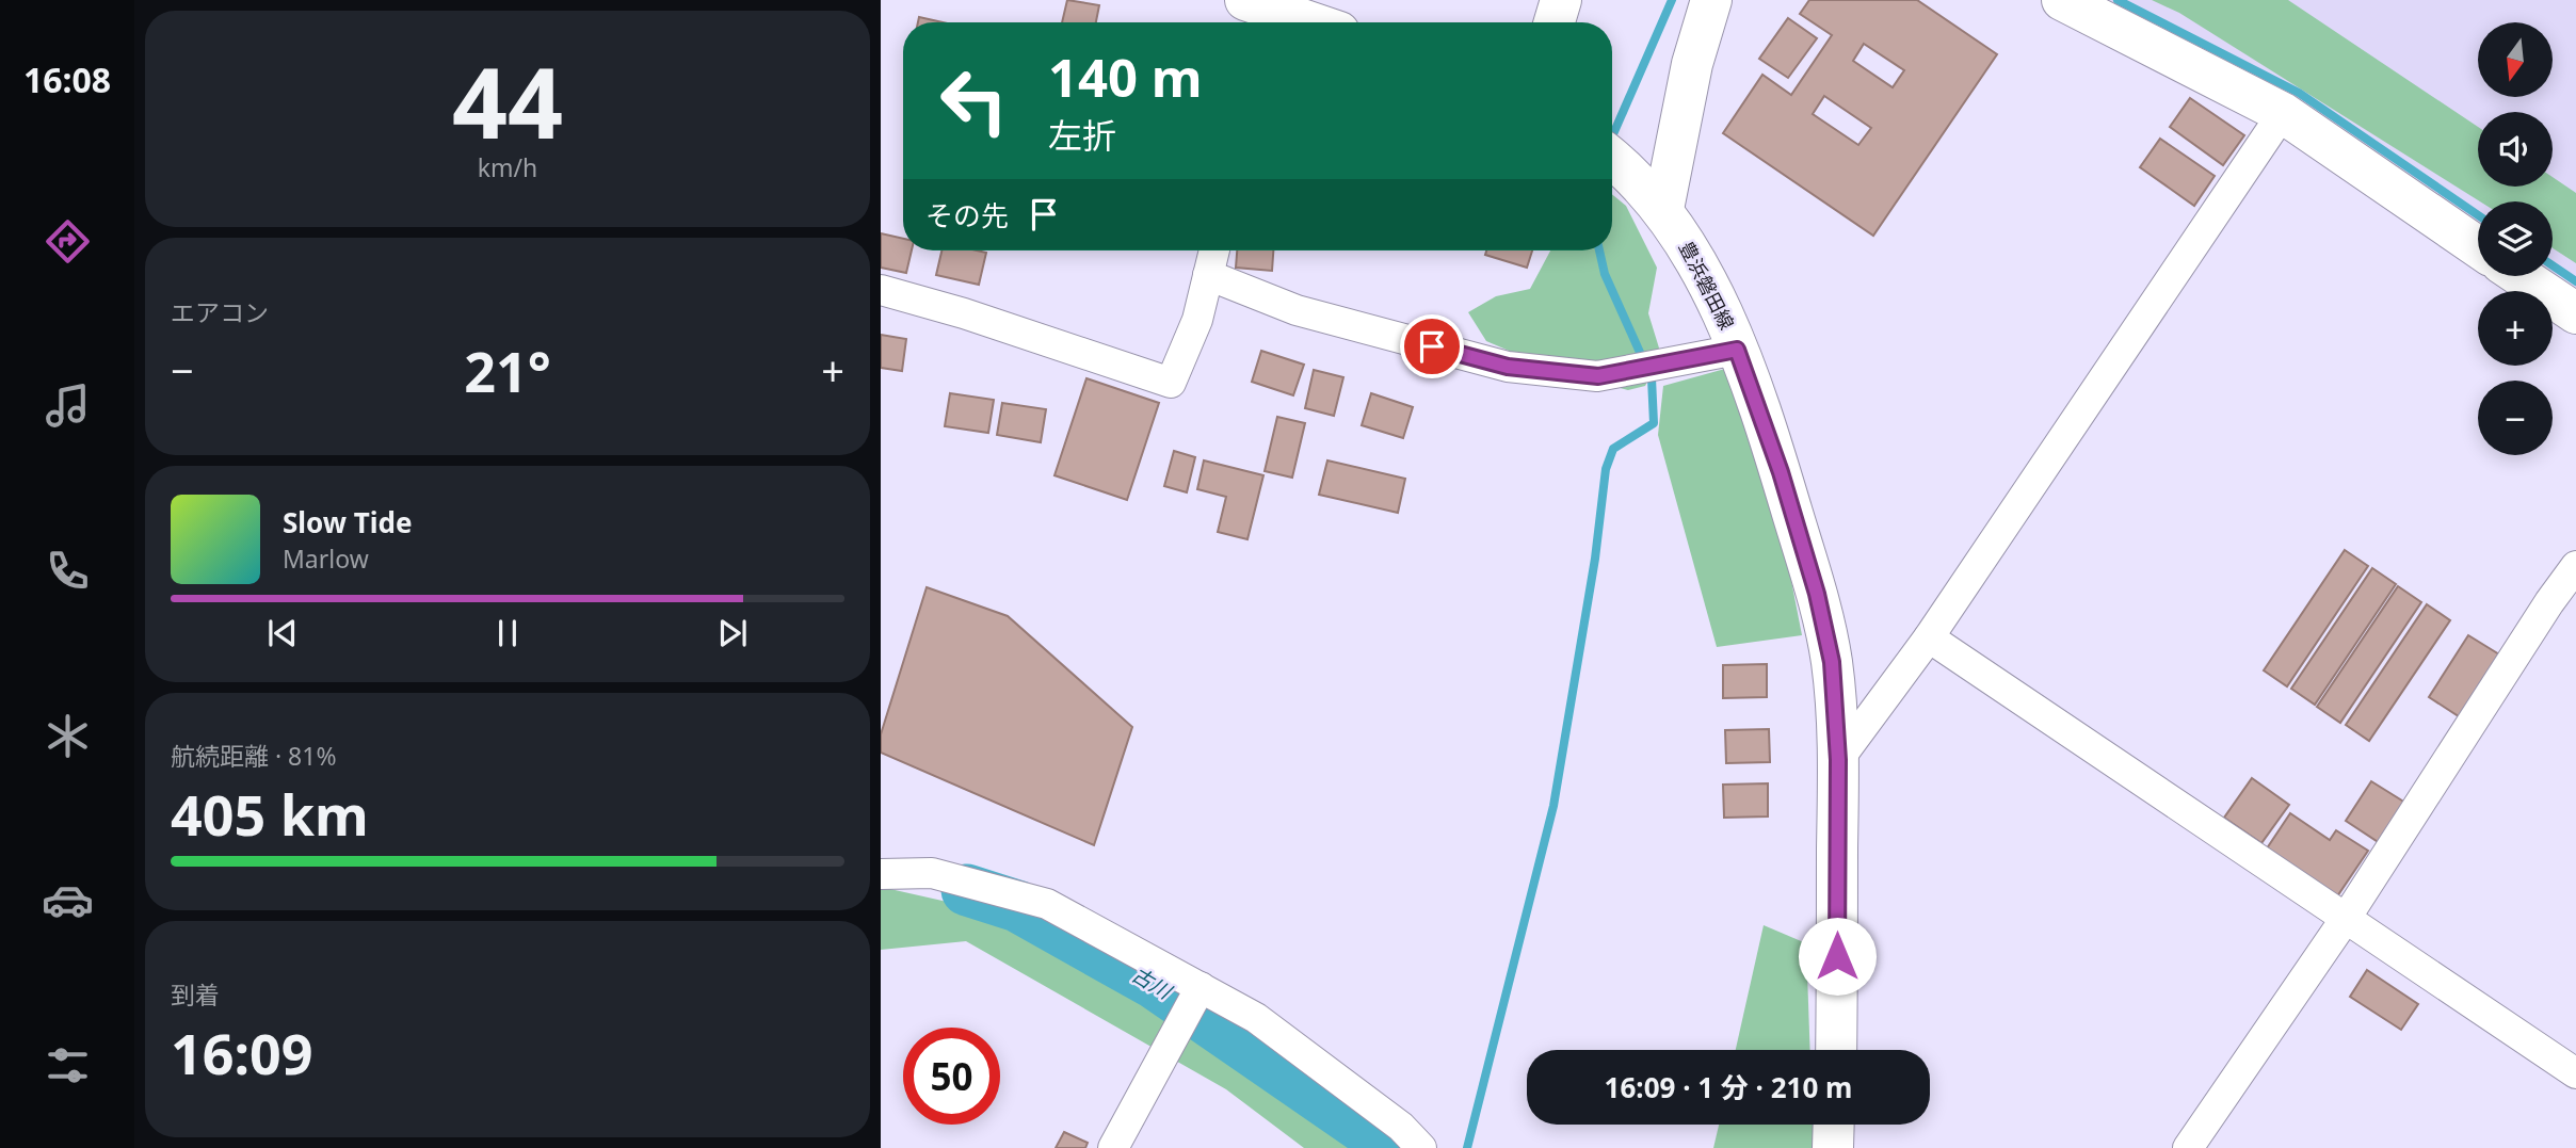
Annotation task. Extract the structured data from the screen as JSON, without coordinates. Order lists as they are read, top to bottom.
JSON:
{
  "streets": {
    "main road": ["豊浜磐田線"]
  },
  "water": ["古川"],
  "north": "bottom",
  "page": {
    "tabs": "16:08",
    "tile": [
      ["44", "km/h"],
      "エアコン",
      ["航続距離 · 81%", "405 km"],
      ["到着", "16:09"]
    ],
    "map_buttons": ["+", "−"],
    "turn": ["140 m", "左折"],
    "then": "その先",
    "heat": ["−", "21°", "+"],
    "song": ["Slow Tide", "Marlow"],
    "limit": "50",
    "trip": "16:09 · 1 分 · 210 m"
  }
}
